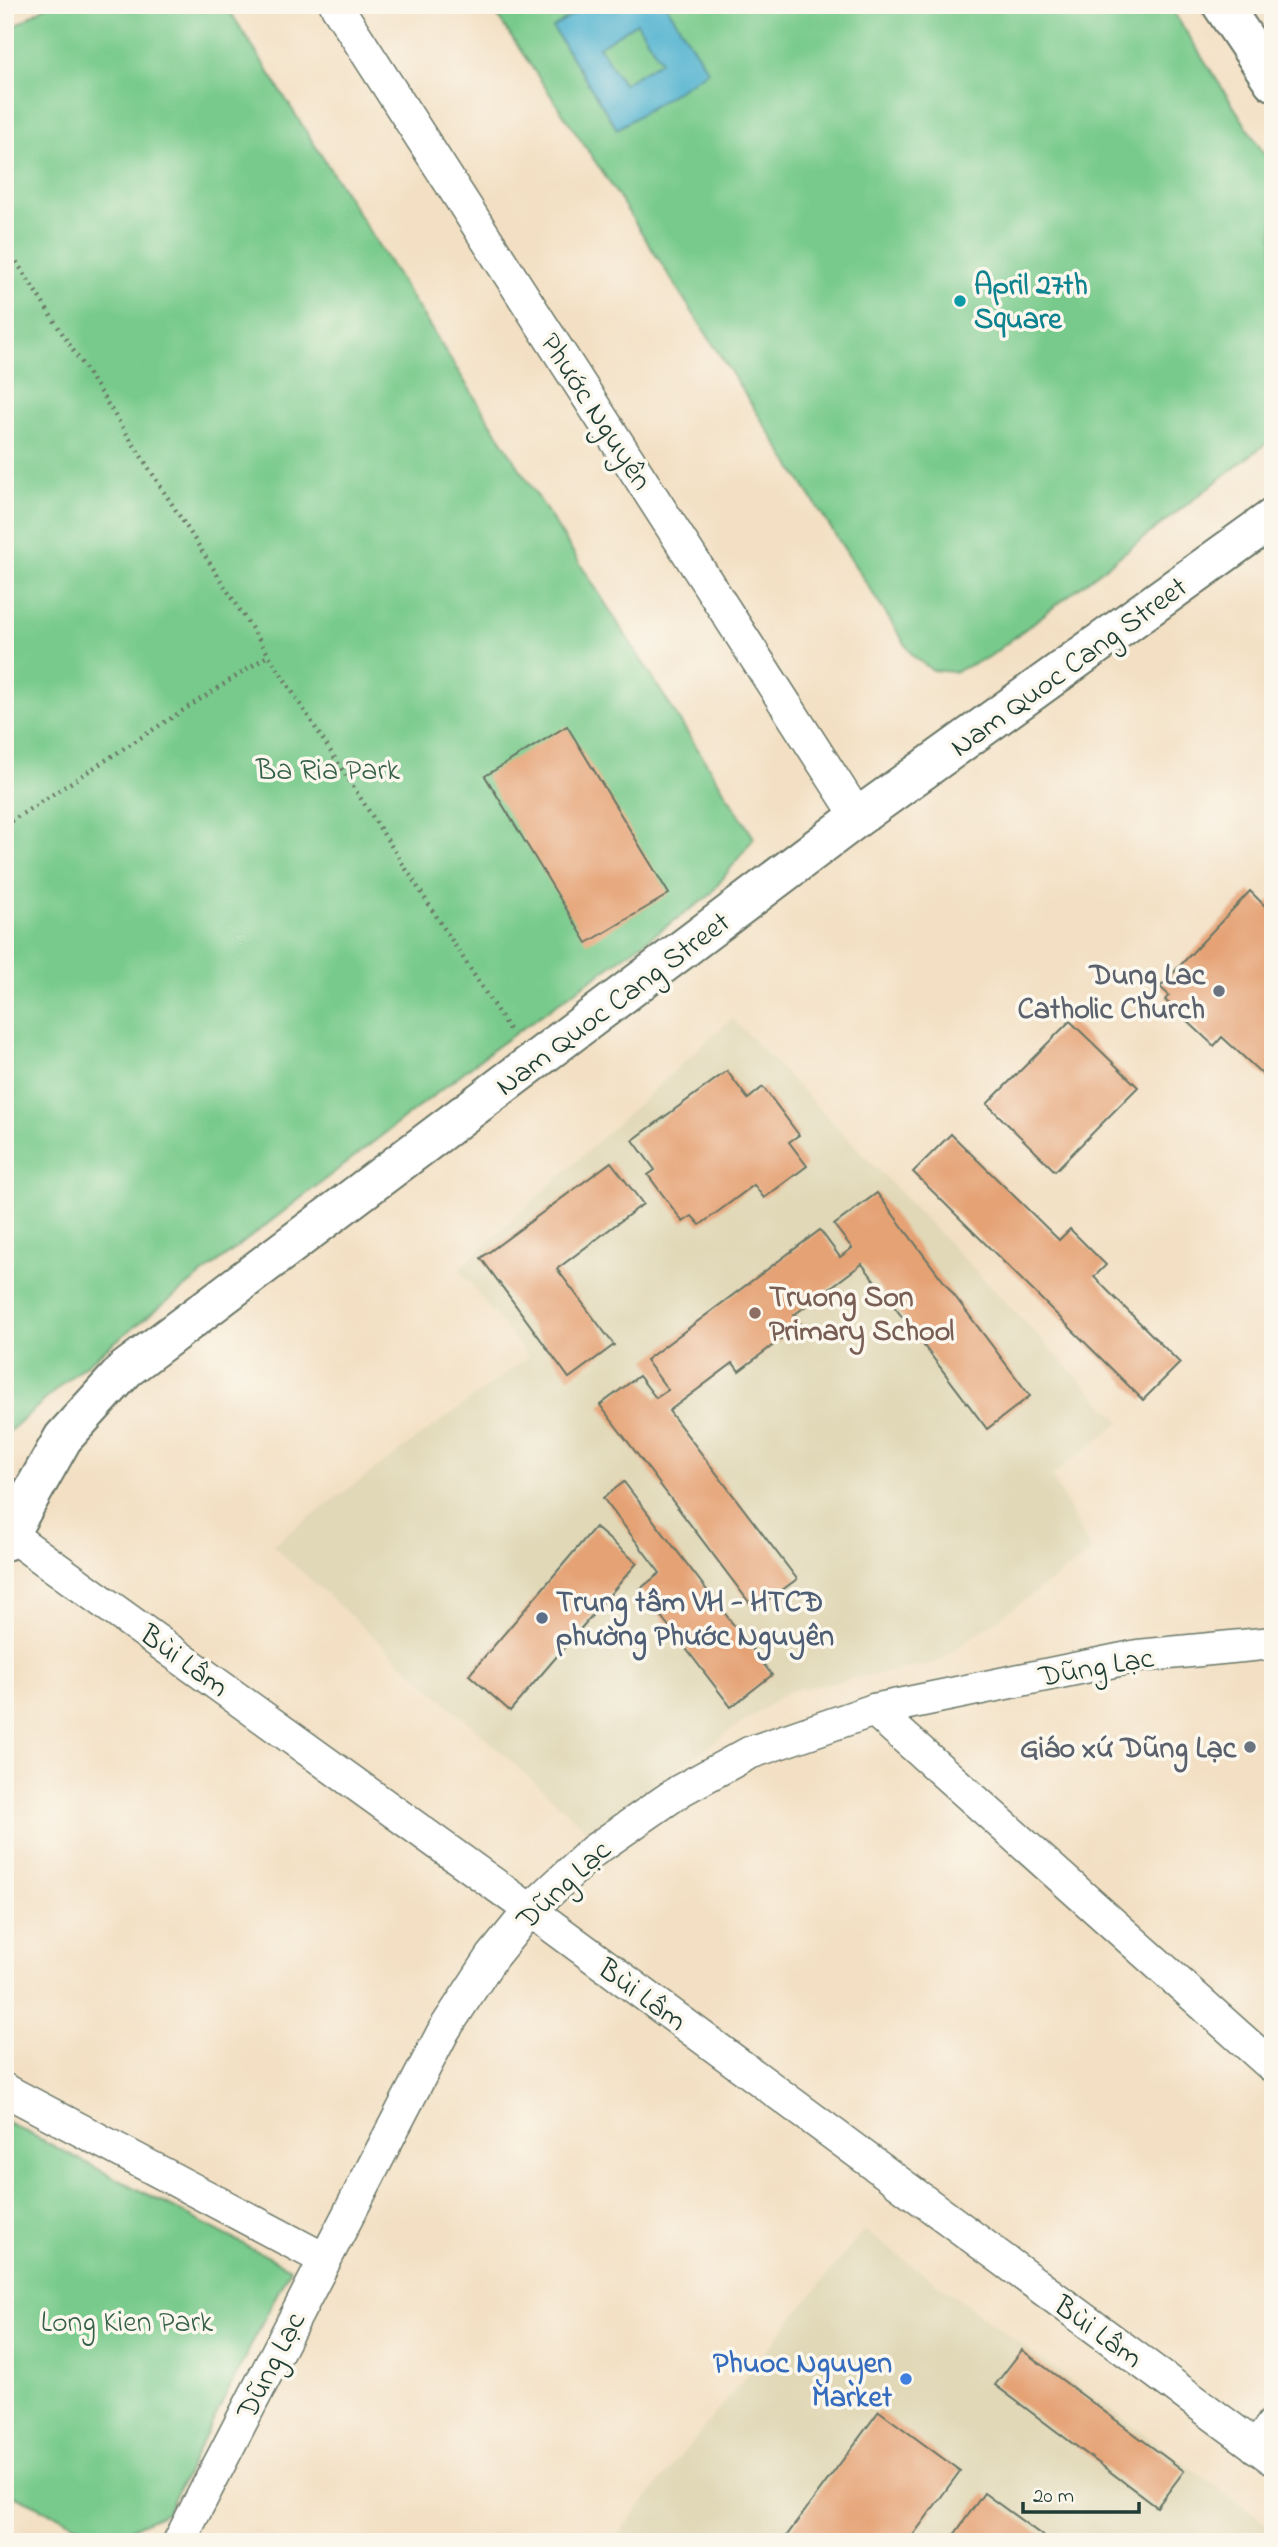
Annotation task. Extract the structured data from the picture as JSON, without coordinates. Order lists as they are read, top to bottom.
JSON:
{
  "streets": {
    "street": [
      "Phước Nguyên",
      "Nam Quoc Cang Street",
      "Bùi Lâm",
      "Dũng Lạc"
    ]
  },
  "crossings": [
    ["Phước Nguyên", "Nam Quoc Cang Street"],
    ["Nam Quoc Cang Street", "Bùi Lâm"],
    ["Bùi Lâm", "Dũng Lạc"]
  ],
  "parks": ["Ba Ria Park", "Long Kien Park"],
  "places": [
    "April 27th Square",
    "Dung Lac Catholic Church",
    "Truong Son Primary School",
    "Trung tâm VH - HTCĐ phường Phước Nguyên",
    "Giáo xứ Dũng Lạc",
    "Phuoc Nguyen Market"
  ],
  "scale_bar": "20 m"
}
